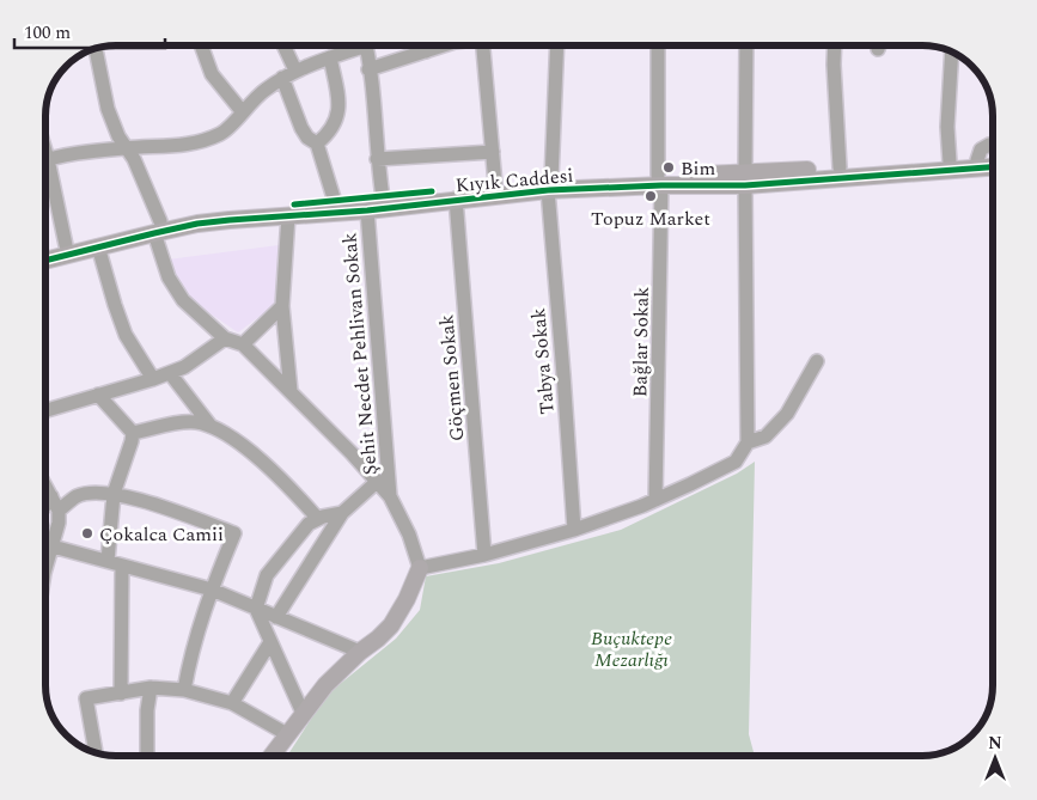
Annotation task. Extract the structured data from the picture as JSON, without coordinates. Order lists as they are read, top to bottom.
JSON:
{
  "streets": {
    "main road": ["Kıyık Caddesi"],
    "street": [
      "Bağlar Sokak",
      "Şehit Necdet Pehlivan Sokak",
      "Tabya Sokak",
      "Göçmen Sokak"
    ]
  },
  "crossings": [
    ["Kıyık Caddesi", "Bağlar Sokak"],
    ["Kıyık Caddesi", "Şehit Necdet Pehlivan Sokak"],
    ["Kıyık Caddesi", "Tabya Sokak"],
    ["Kıyık Caddesi", "Göçmen Sokak"]
  ],
  "parks": ["Buçuktepe Mezarlığı"],
  "places": ["Bim", "Topuz Market", "Çokalca Camii"],
  "scale_bar": "100 m",
  "north": "top"
}
